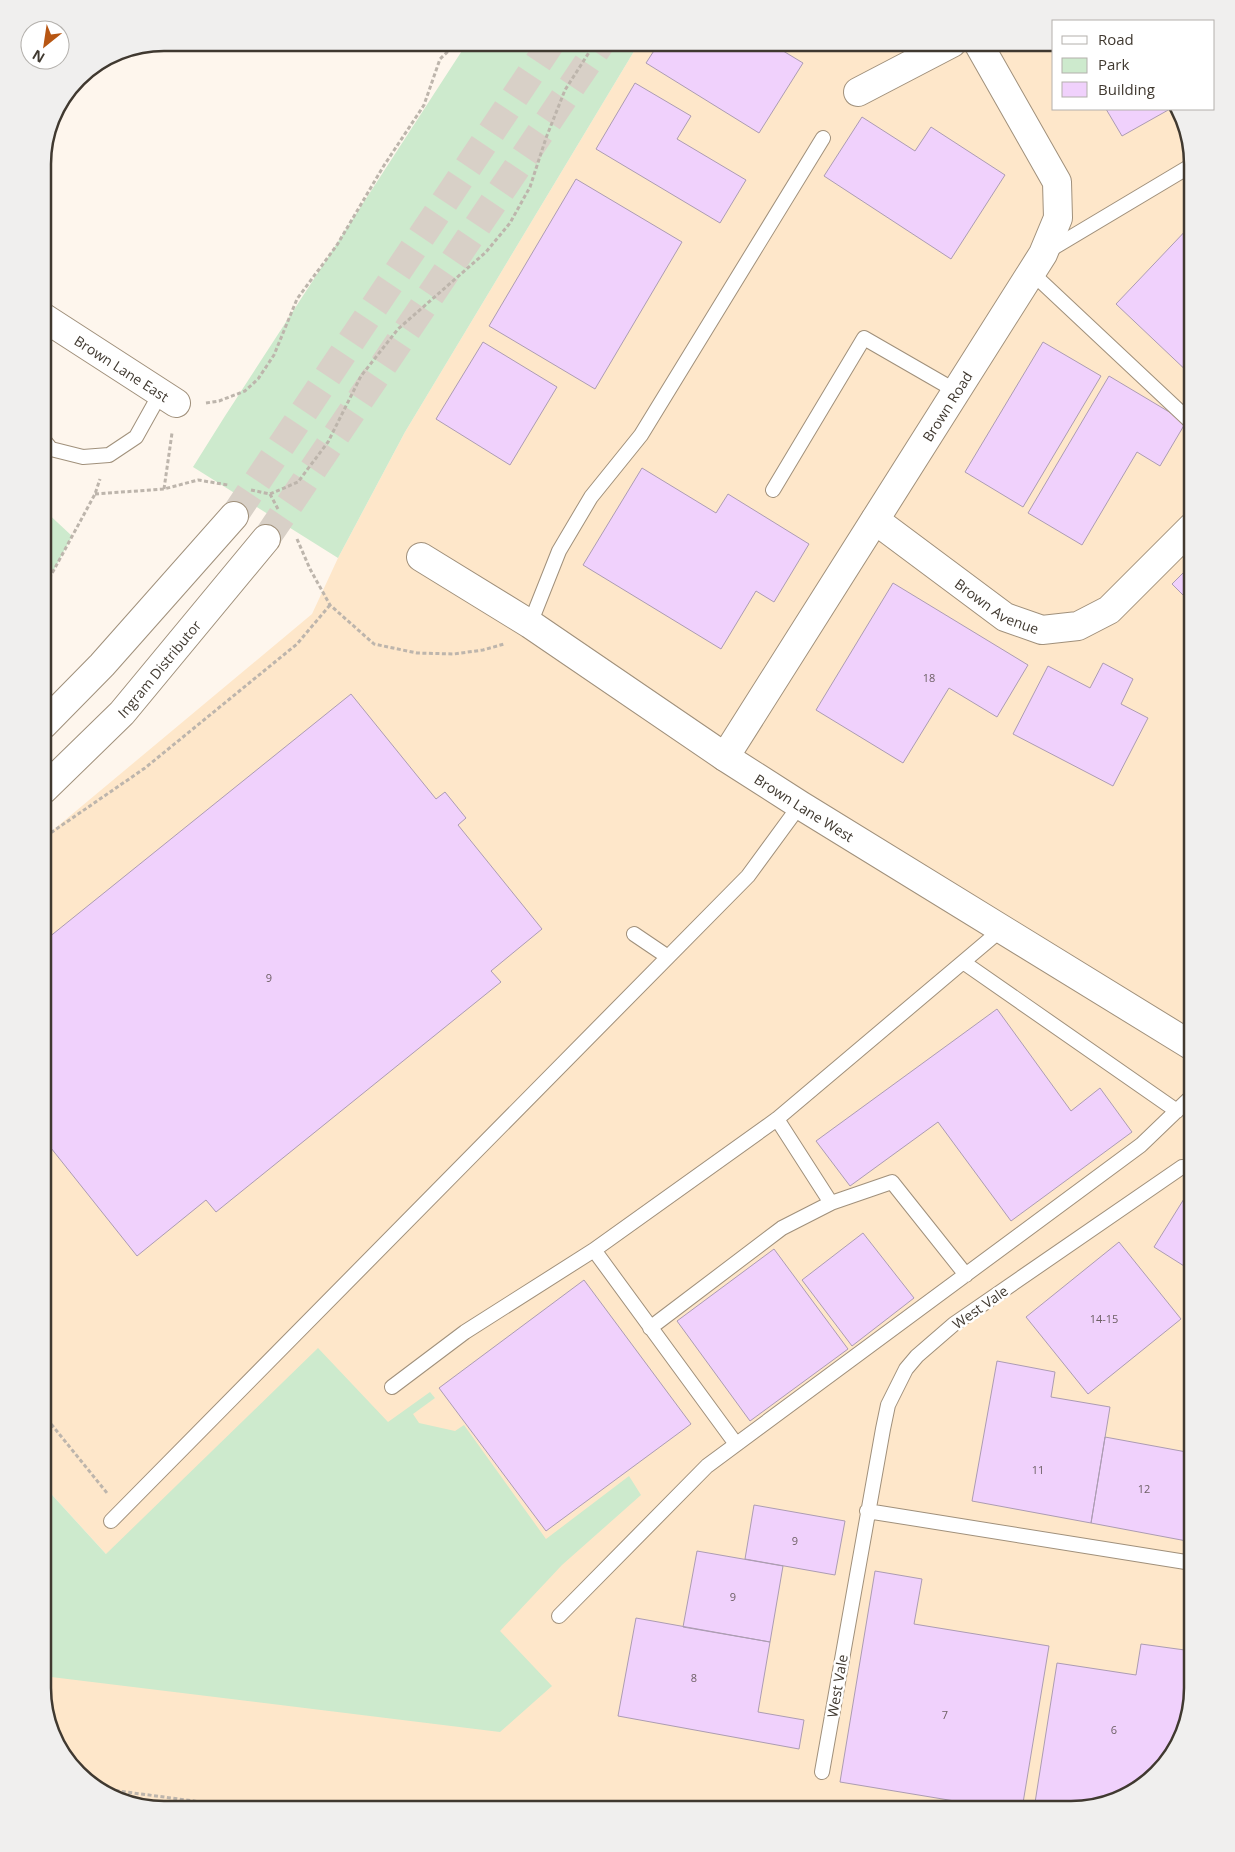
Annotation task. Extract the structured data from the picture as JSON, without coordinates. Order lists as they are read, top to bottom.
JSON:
{
  "streets": {
    "main road": [
      "Brown Lane East",
      "Brown Road",
      "Brown Avenue",
      "Ingram Distributor",
      "Brown Lane West"
    ],
    "lane": ["West Vale"]
  },
  "crossings": [
    ["Brown Road", "Brown Avenue"],
    ["Brown Road", "Brown Lane West"]
  ],
  "house_numbers": [
    "18",
    "9",
    "14-15",
    "11",
    "12",
    "9",
    "9",
    "8",
    "7",
    "6"
  ],
  "legend": ["Road", "Park", "Building"],
  "north": "bottom left"
}
